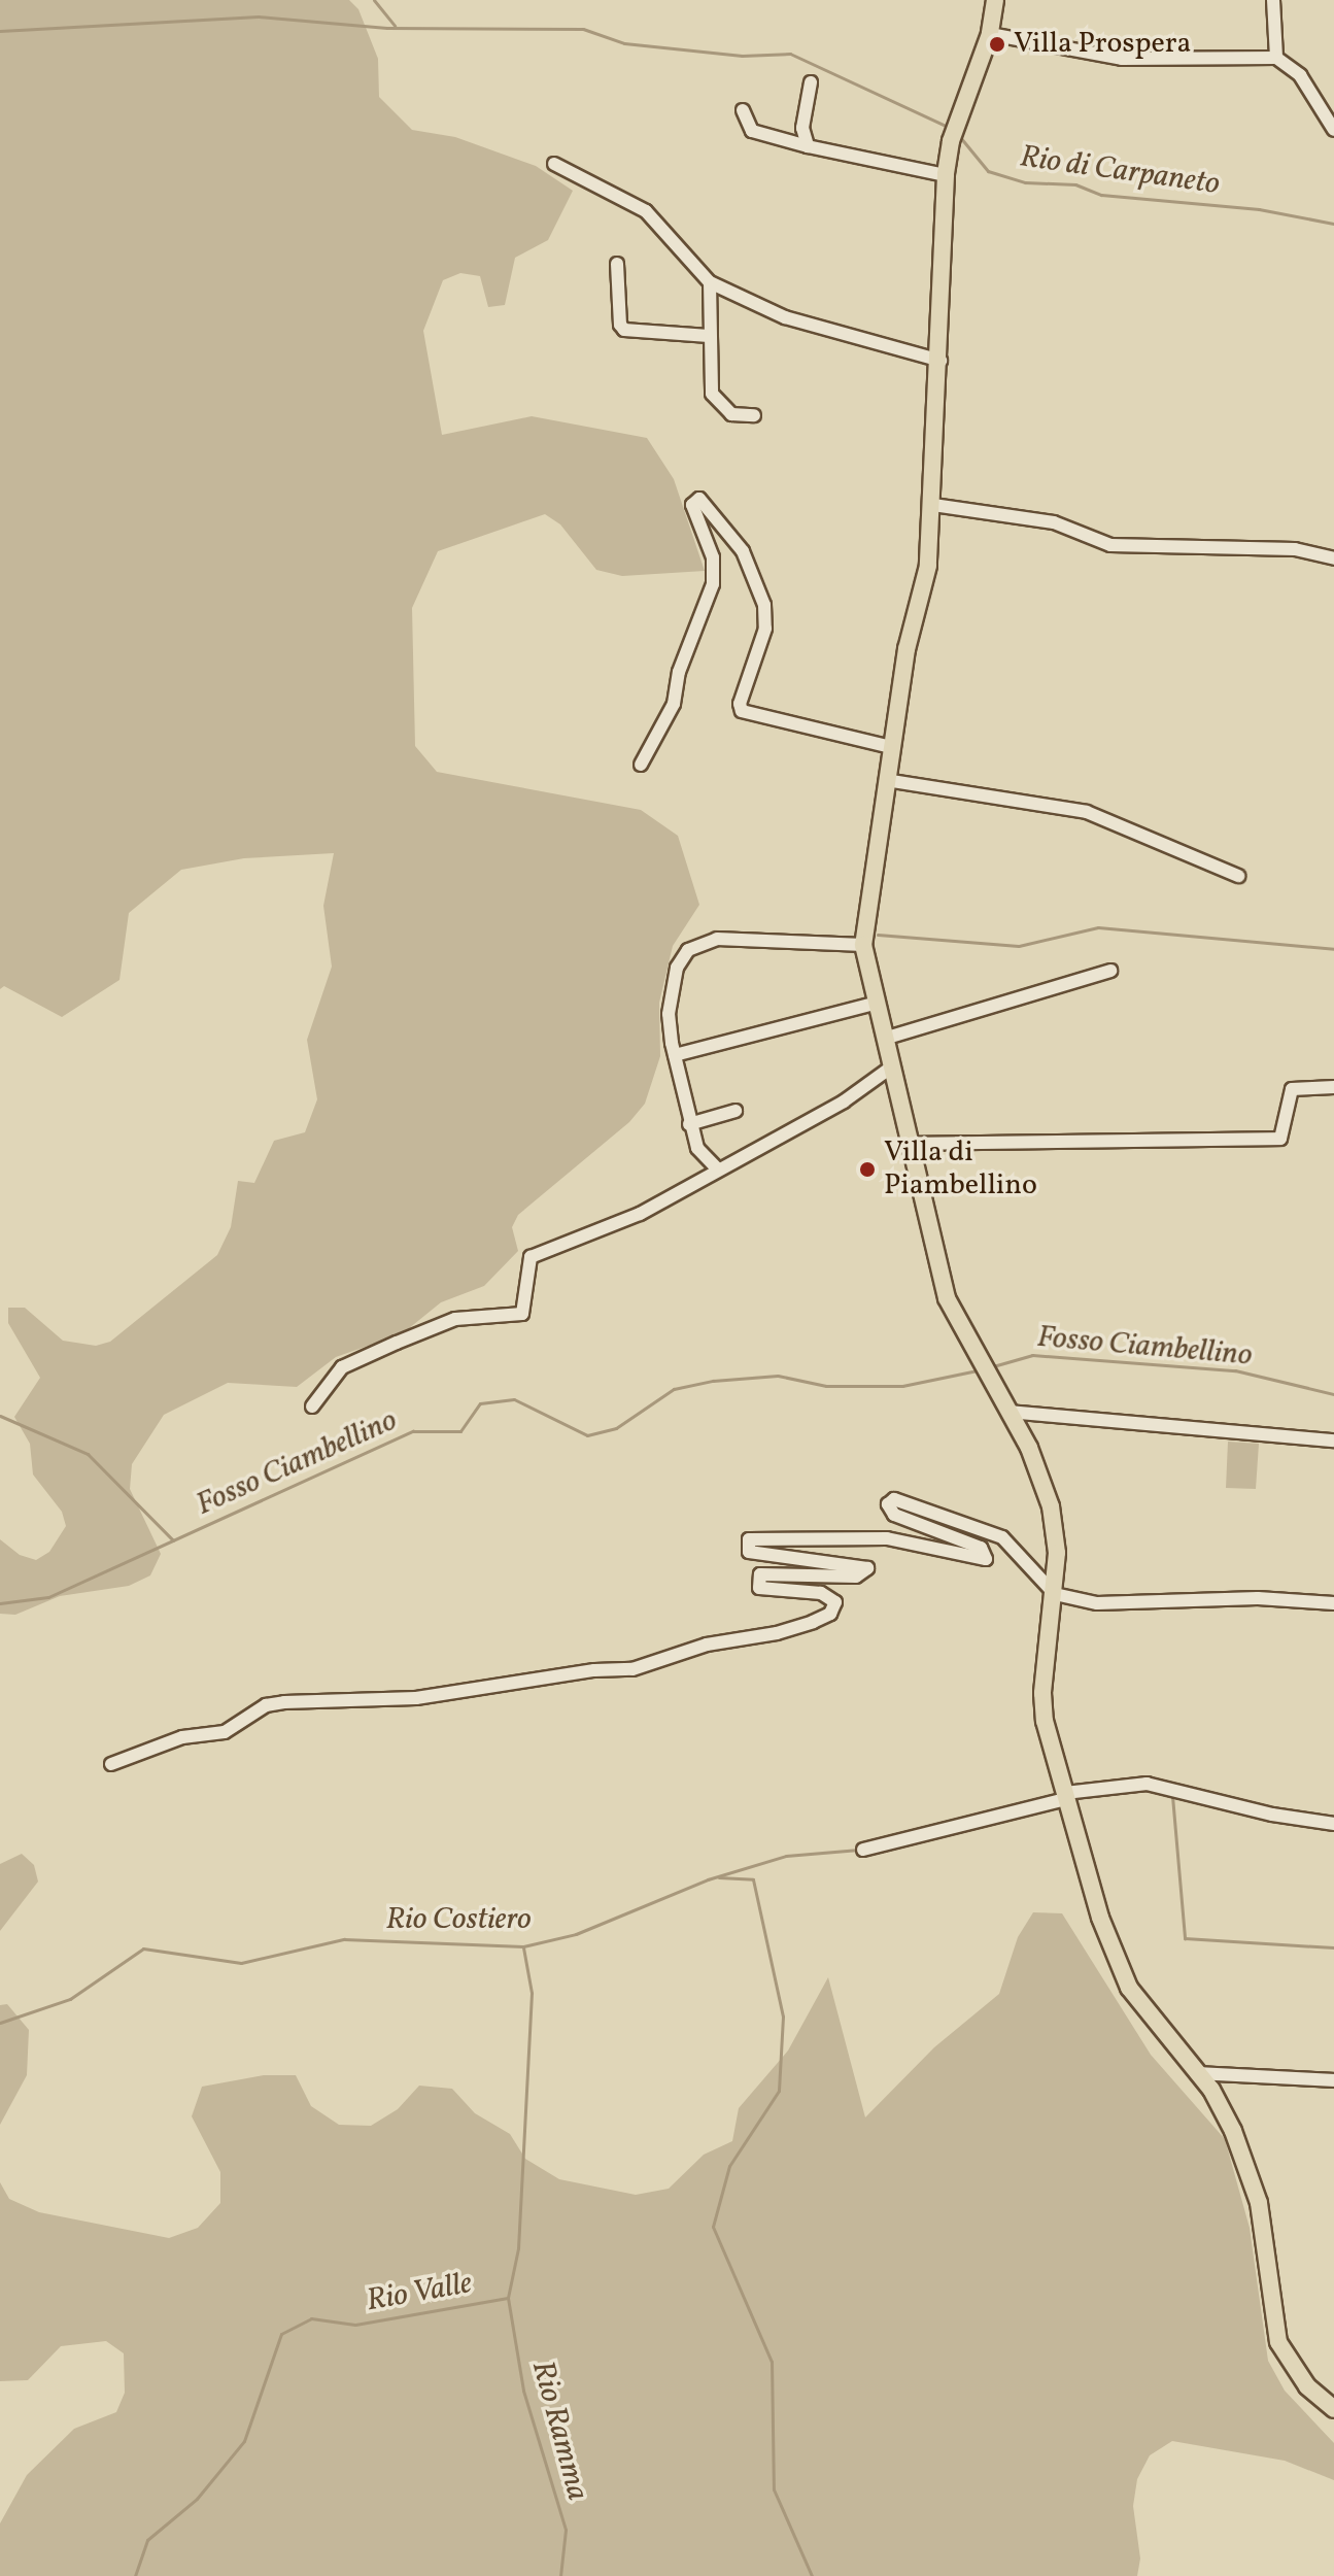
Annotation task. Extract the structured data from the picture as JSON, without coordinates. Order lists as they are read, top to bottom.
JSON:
{
  "water": [
    "Rio di Carpaneto",
    "Fosso Ciambellino",
    "Rio Costiero",
    "Rio Valle",
    "Rio Ramma"
  ],
  "places": ["Villa Prospera", "Villa di Piambellino"]
}
